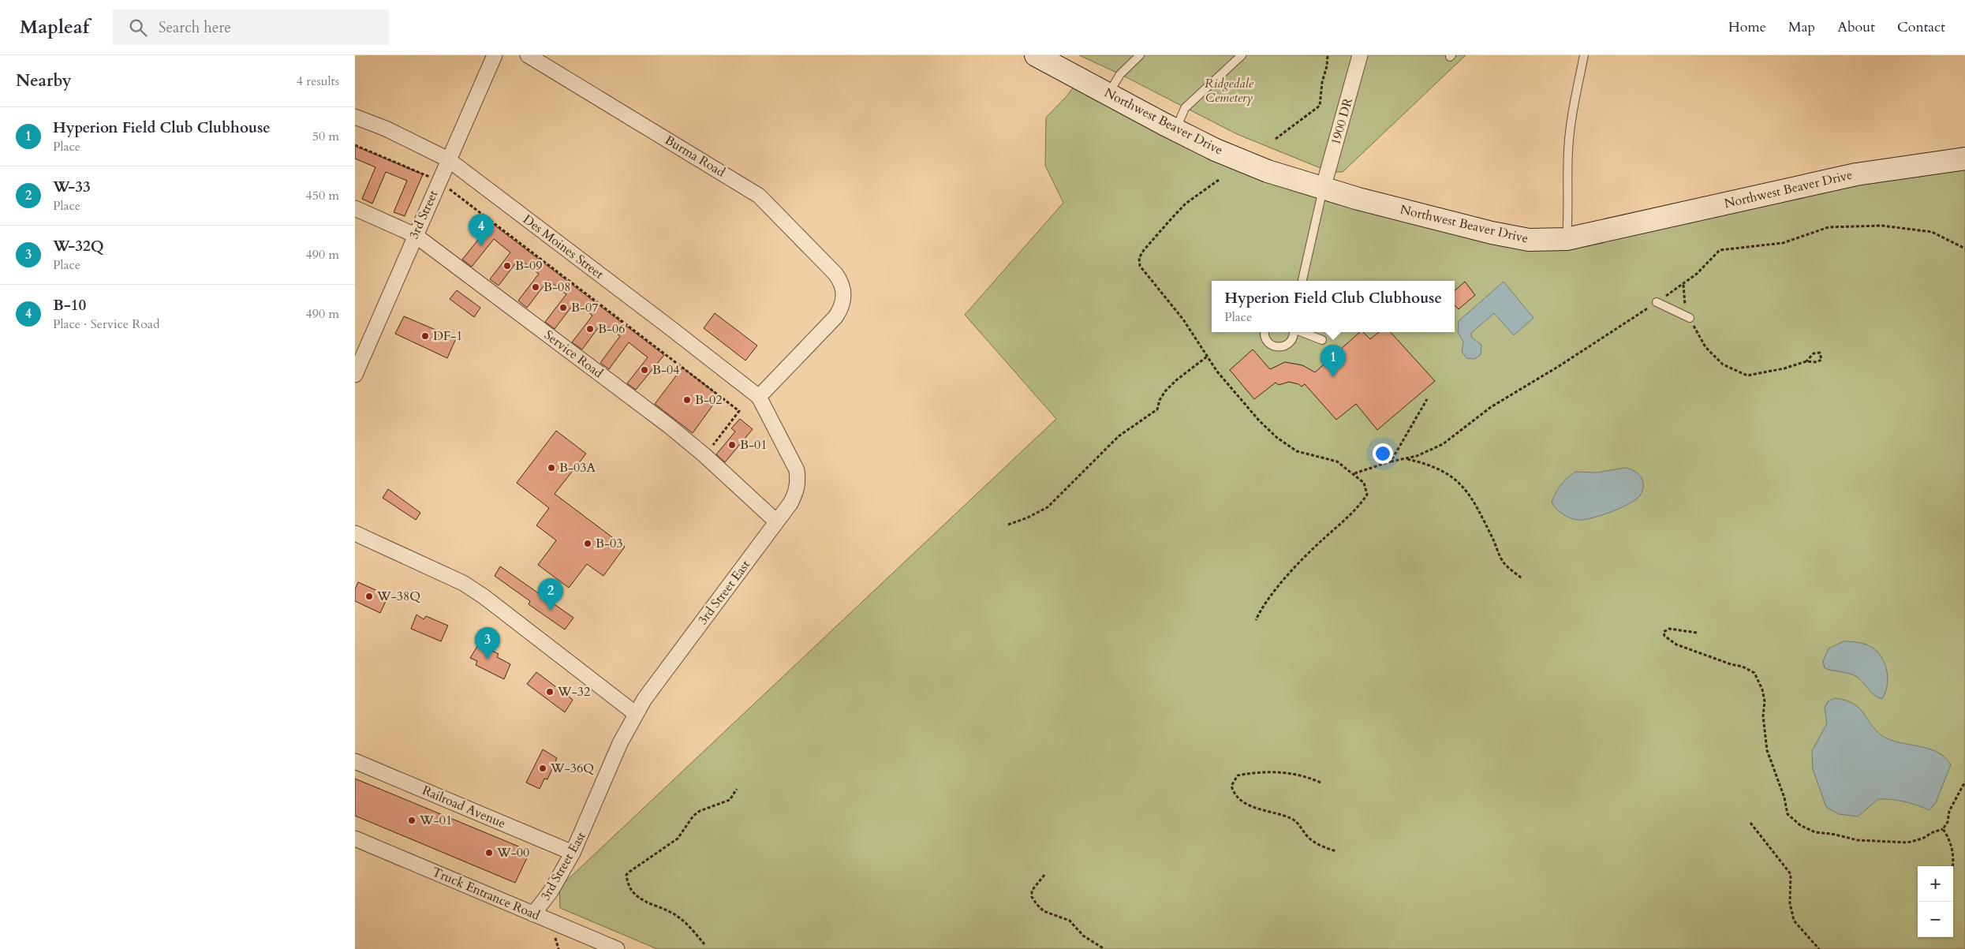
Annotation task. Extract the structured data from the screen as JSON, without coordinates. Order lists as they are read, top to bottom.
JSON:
{
  "streets": {
    "main road": ["Northwest Beaver Drive"],
    "street": [
      "1900 DR",
      "Burma Road",
      "3rd Street",
      "Des Moines Street",
      "Service Road",
      "3rd Street East",
      "Railroad Avenue",
      "Truck Entrance Road"
    ]
  },
  "crossings": [
    ["Northwest Beaver Drive", "1900 DR"],
    ["Burma Road", "Des Moines Street"],
    ["Burma Road", "3rd Street East"],
    ["3rd Street", "Des Moines Street"],
    ["3rd Street", "Service Road"],
    ["Des Moines Street", "3rd Street East"],
    ["Service Road", "3rd Street East"],
    ["3rd Street East", "Railroad Avenue"],
    ["3rd Street East", "Truck Entrance Road"]
  ],
  "parks": ["Ridgedale Cemetery"],
  "places": [
    "B-09",
    "B-08",
    "B-07",
    "B-06",
    "DF-1",
    "B-04",
    "B-02",
    "B-01",
    "B-03A",
    "B-03",
    "W-38Q",
    "W-32",
    "W-36Q",
    "W-01",
    "W-00"
  ],
  "page": {
    "header": "Mapleaf",
    "search": "Search here",
    "nav": [
      "Home",
      "Map",
      "About",
      "Contact"
    ],
    "heading": ["Nearby", "4 results"],
    "list": [
      {
        "mark": "1",
        "name": "Hyperion Field Club Clubhouse",
        "note": "Place",
        "value": "50 m"
      },
      {
        "mark": "2",
        "name": "W-33",
        "note": "Place",
        "value": "450 m"
      },
      {
        "mark": "3",
        "name": "W-32Q",
        "note": "Place",
        "value": "490 m"
      },
      {
        "mark": "4",
        "name": "B-10",
        "note": "Place · Service Road",
        "value": "490 m"
      }
    ],
    "pins": [
      "4",
      "1",
      "2",
      "3"
    ],
    "popup": ["Hyperion Field Club Clubhouse", "Place"],
    "map_buttons": ["+", "−"]
  }
}
